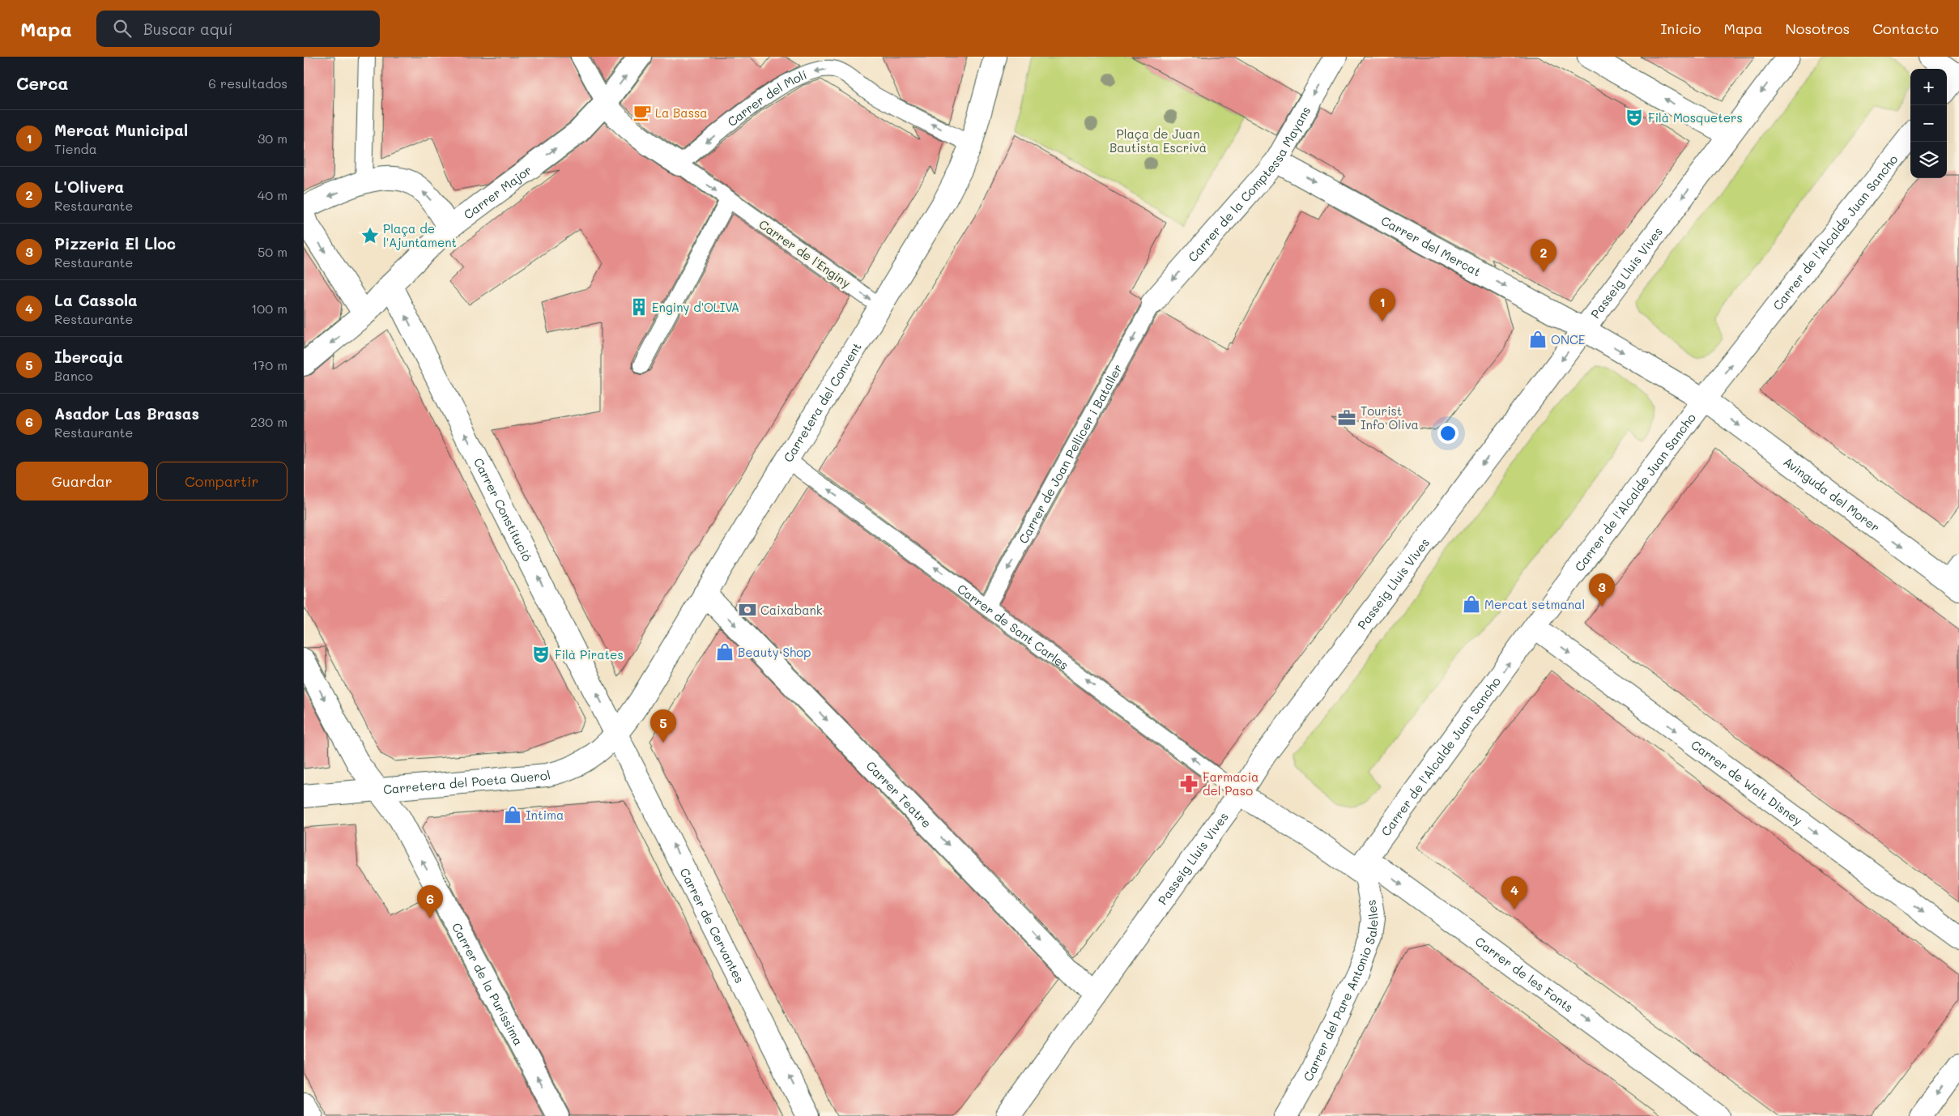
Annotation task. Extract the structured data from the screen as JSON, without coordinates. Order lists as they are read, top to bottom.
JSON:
{
  "streets": {
    "street": [
      "Carrer de la Comptessa Mayans",
      "Carrer Major",
      "Carrer de l'Alcalde Juan Sancho",
      "Carrer del Mercat",
      "Carrer de l'Enginy",
      "Passeig Lluis Vives",
      "Carretera del Convent",
      "Avinguda del Morer",
      "Carrer Constitució",
      "Carretera del Poeta Querol",
      "Carrer de Walt Disney",
      "Carrer Teatre",
      "Carrer de Cervantes",
      "Carrer de les Fonts",
      "Carrer de la Puríssima",
      "Carrer del Pare Antonio Salelles"
    ],
    "lane": ["Carrer del Molí", "Carrer de Joan Pellicer i Bataller", "Carrer de Sant Carles"]
  },
  "crossings": [
    ["Carrer del Molí", "Carrer de l'Enginy"],
    ["Carrer del Molí", "Carretera del Convent"],
    ["Carrer de la Comptessa Mayans", "Carrer del Mercat"],
    ["Carrer de la Comptessa Mayans", "Carrer de Joan Pellicer i Bataller"],
    ["Carrer Major", "Carrer de l'Enginy"],
    ["Carrer Major", "Carrer Constitució"],
    ["Carrer de l'Alcalde Juan Sancho", "Carrer del Mercat"],
    ["Carrer de l'Alcalde Juan Sancho", "Avinguda del Morer"],
    ["Carrer de l'Alcalde Juan Sancho", "Carrer de Walt Disney"],
    ["Carrer de l'Alcalde Juan Sancho", "Carrer de les Fonts"],
    ["Carrer de l'Alcalde Juan Sancho", "Carrer del Pare Antonio Salelles"],
    ["Carrer del Mercat", "Passeig Lluis Vives"],
    ["Carrer del Mercat", "Avinguda del Morer"],
    ["Carrer de l'Enginy", "Carretera del Convent"],
    ["Passeig Lluis Vives", "Carrer de Sant Carles"],
    ["Passeig Lluis Vives", "Carrer Teatre"],
    ["Passeig Lluis Vives", "Carrer de les Fonts"],
    ["Carretera del Convent", "Carrer Constitució"],
    ["Carretera del Convent", "Carrer de Sant Carles"],
    ["Carretera del Convent", "Carretera del Poeta Querol"],
    ["Carretera del Convent", "Carrer Teatre"],
    ["Carretera del Convent", "Carrer de Cervantes"],
    ["Carrer de Joan Pellicer i Bataller", "Carrer de Sant Carles"],
    ["Carrer Constitució", "Carretera del Poeta Querol"],
    ["Carrer Constitució", "Carrer de Cervantes"],
    ["Carrer de Sant Carles", "Carrer de les Fonts"],
    ["Carretera del Poeta Querol", "Carrer de Cervantes"],
    ["Carretera del Poeta Querol", "Carrer de la Puríssima"],
    ["Carrer de les Fonts", "Carrer del Pare Antonio Salelles"]
  ],
  "one_way": [
    "Carrer del Molí",
    "Carrer de la Comptessa Mayans",
    "Carrer de l'Alcalde Juan Sancho",
    "Carrer del Mercat",
    "Carrer de l'Enginy",
    "Passeig Lluis Vives",
    "Carrer de Joan Pellicer i Bataller",
    "Avinguda del Morer",
    "Carrer Constitució",
    "Carrer de Sant Carles",
    "Carrer de Walt Disney",
    "Carrer Teatre",
    "Carrer de Cervantes",
    "Carrer de les Fonts"
  ],
  "parks": ["Plaça de Juan Bautista Escrivà"],
  "places": {
    "cafe": ["La Bassa"],
    "theatre": ["Filà Mosqueters", "Filà Pirates"],
    "place": ["Plaça de l'Ajuntament"],
    "building": ["Enginy d'OLIVA"],
    "shop": [
      "ONCE",
      "Mercat setmanal",
      "Beauty Shop",
      "Intima"
    ],
    "office": ["Tourist Info Oliva"],
    "bank": ["Caixabank"],
    "pharmacy": ["Farmacia del Paso"]
  },
  "page": {
    "header": "Mapa",
    "search": "Buscar aquí",
    "nav": [
      "Inicio",
      "Mapa",
      "Nosotros",
      "Contacto"
    ],
    "heading": ["Cerca", "6 resultados"],
    "map_buttons": ["+", "−"],
    "list": [
      {
        "mark": "1",
        "name": "Mercat Municipal",
        "note": "Tienda",
        "value": "30 m"
      },
      {
        "mark": "2",
        "name": "L'Olivera",
        "note": "Restaurante",
        "value": "40 m"
      },
      {
        "mark": "3",
        "name": "Pizzeria El Lloc",
        "note": "Restaurante",
        "value": "50 m"
      },
      {
        "mark": "4",
        "name": "La Cassola",
        "note": "Restaurante",
        "value": "100 m"
      },
      {
        "mark": "5",
        "name": "Ibercaja",
        "note": "Banco",
        "value": "170 m"
      },
      {
        "mark": "6",
        "name": "Asador Las Brasas",
        "note": "Restaurante",
        "value": "230 m"
      }
    ],
    "pins": [
      "2",
      "1",
      "3",
      "5",
      "4",
      "6"
    ],
    "buttons": ["Guardar", "Compartir"]
  }
}
